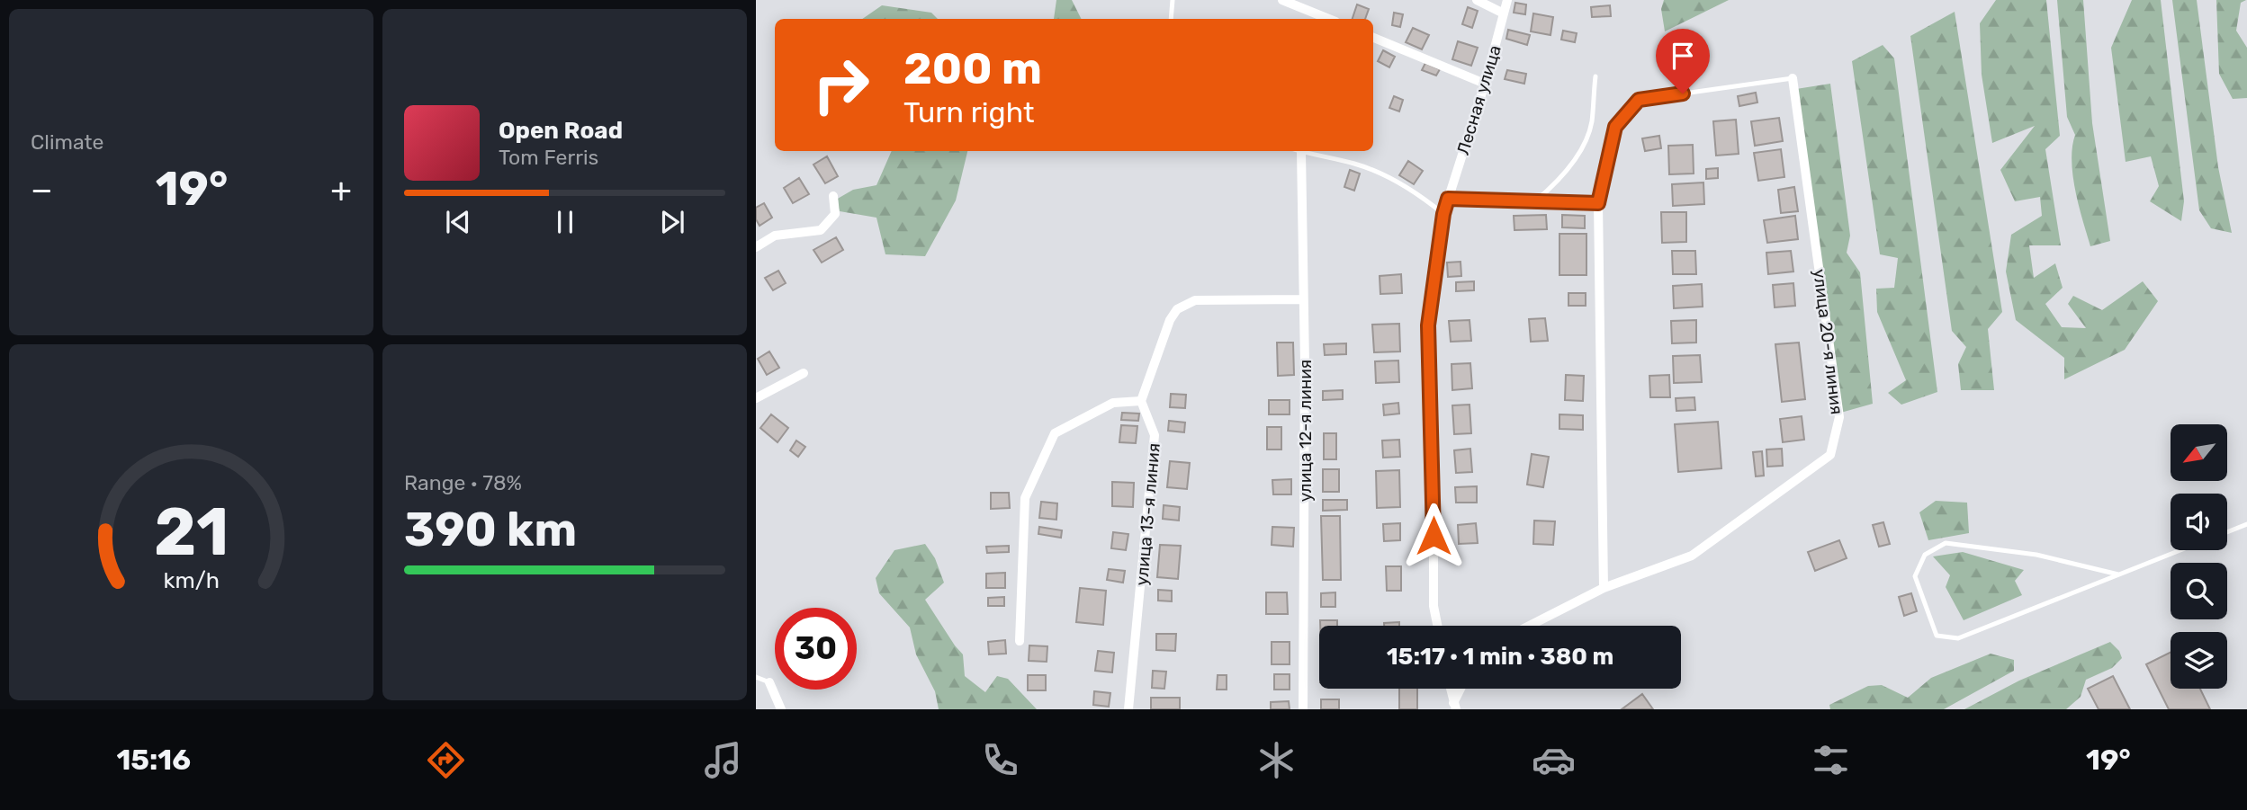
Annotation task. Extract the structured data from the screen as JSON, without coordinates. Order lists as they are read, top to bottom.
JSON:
{
  "streets": {
    "street": [
      "Лесная улица",
      "улица 20-я линия",
      "улица 12-я линия",
      "улица 13-я линия"
    ]
  },
  "north": "bottom left",
  "page": {
    "tile": [
      "Climate",
      ["Range · 78%", "390 km"]
    ],
    "turn": ["200 m", "Turn right"],
    "song": ["Open Road", "Tom Ferris"],
    "heat": ["−", "19°", "+"],
    "limit": "30",
    "trip": "15:17 · 1 min · 380 m",
    "tabs": ["15:16", "19°"],
    "gauge": ["21", "km/h"]
  }
}
